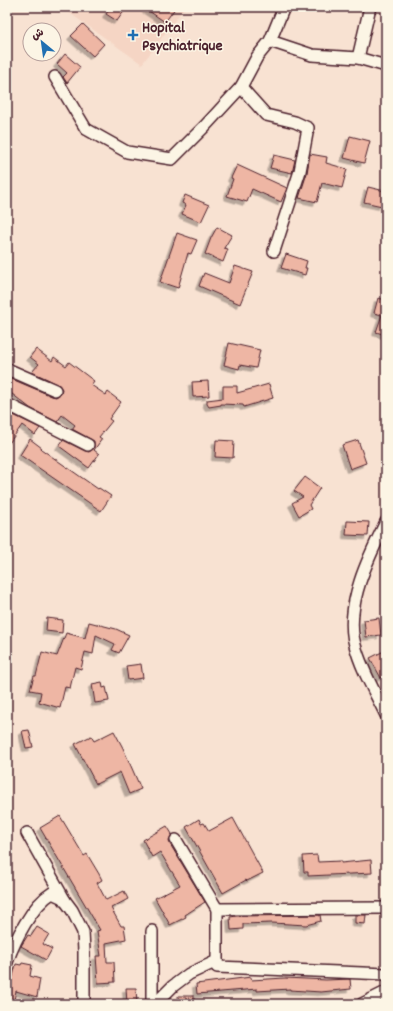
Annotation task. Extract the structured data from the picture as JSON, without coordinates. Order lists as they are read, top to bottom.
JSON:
{
  "places": {
    "health": ["Hopital Psychiatrique"]
  },
  "north": "top left"
}
